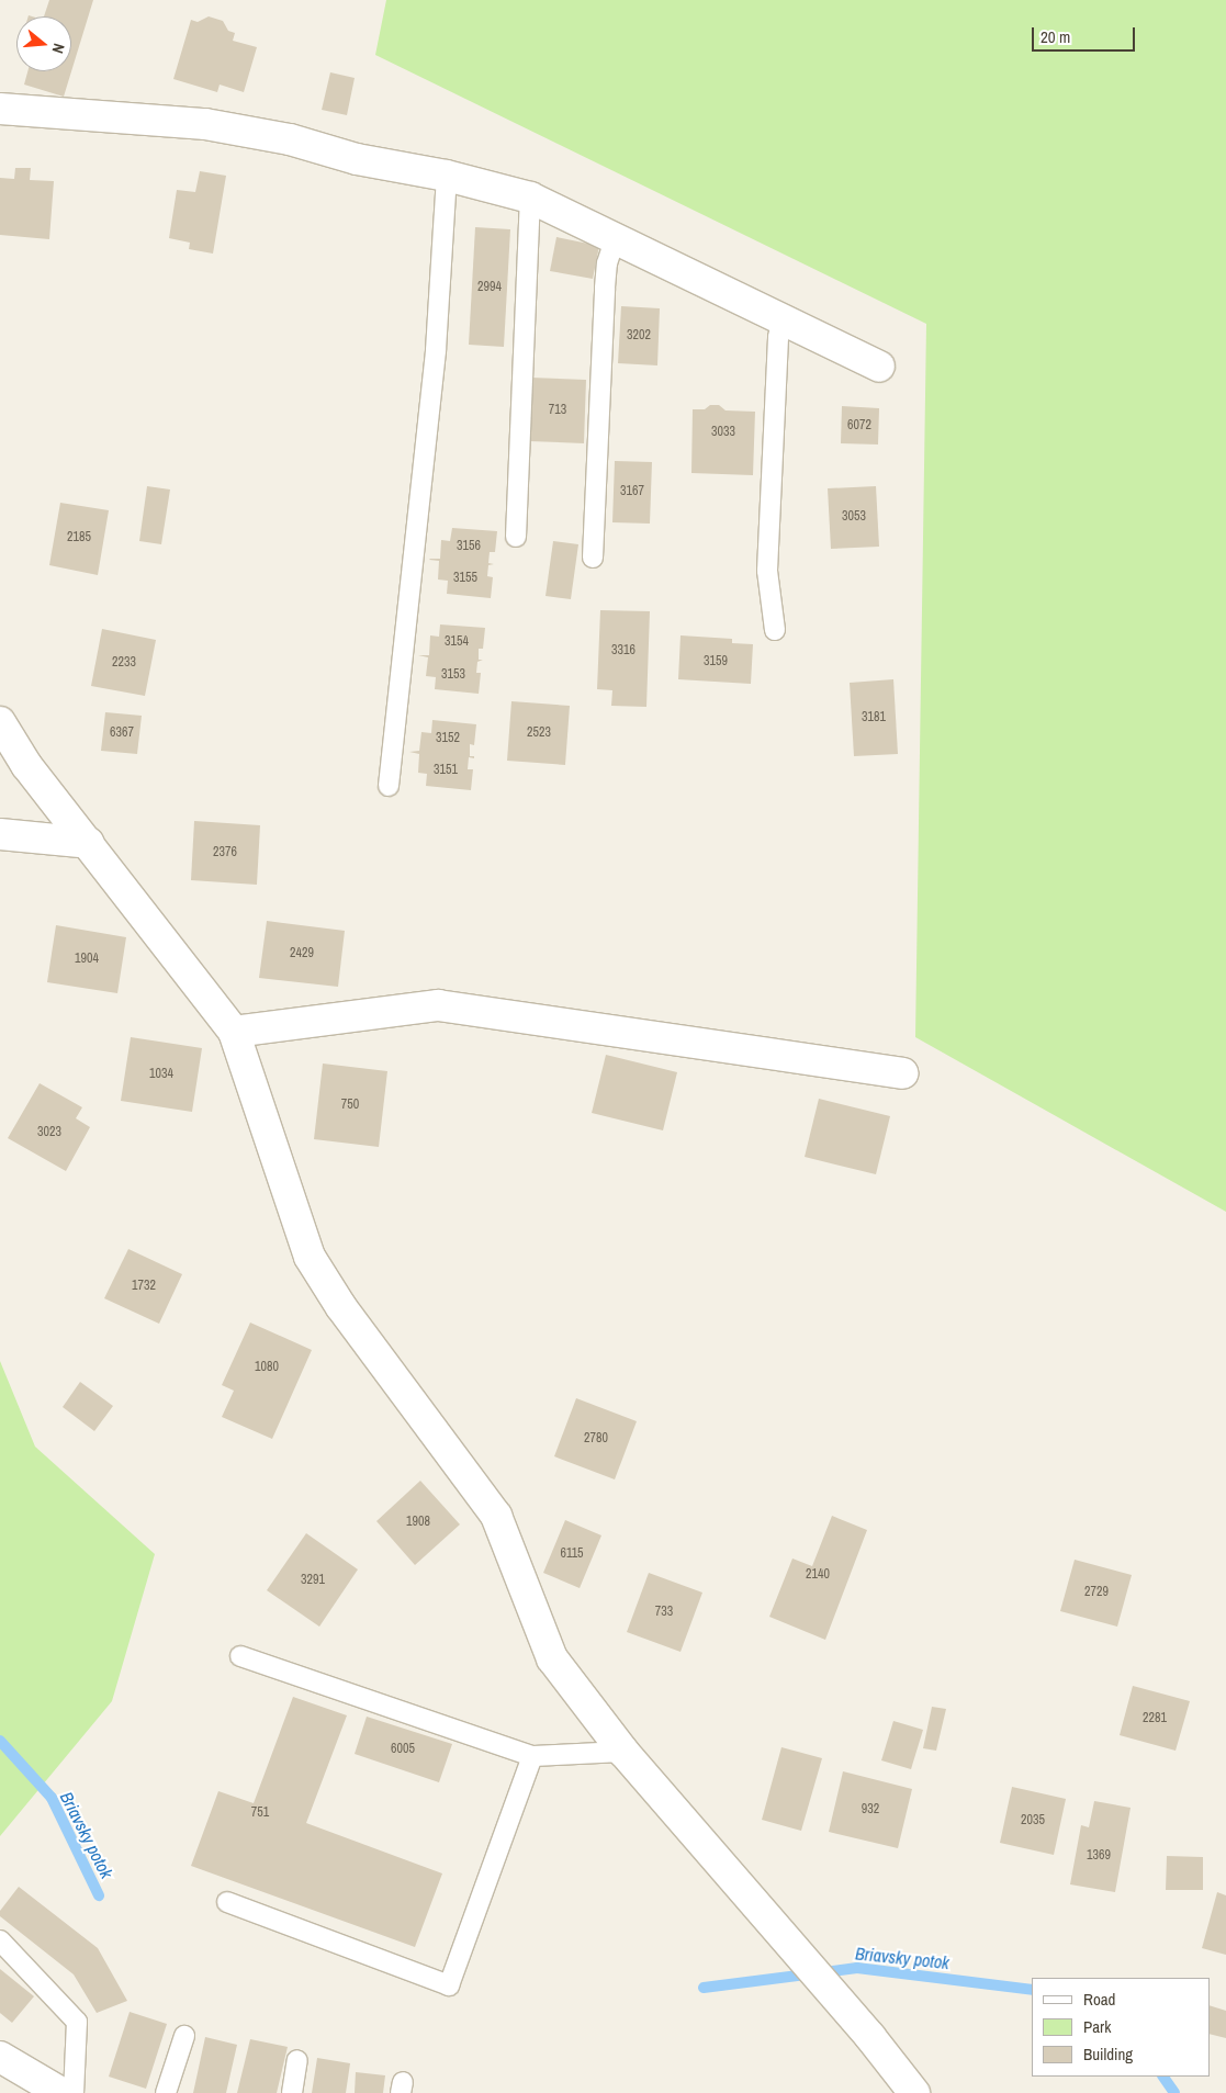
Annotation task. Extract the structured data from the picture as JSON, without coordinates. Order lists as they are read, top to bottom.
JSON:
{
  "water": ["Briavsky potok"],
  "house_numbers": [
    "2994",
    "3202",
    "713",
    "6072",
    "3033",
    "3167",
    "3053",
    "2185",
    "3156",
    "3155",
    "3154",
    "3316",
    "3159",
    "2233",
    "3153",
    "3181",
    "6367",
    "2523",
    "3152",
    "3151",
    "2376",
    "2429",
    "1904",
    "1034",
    "750",
    "3023",
    "1732",
    "1080",
    "2780",
    "1908",
    "6115",
    "2140",
    "3291",
    "2729",
    "733",
    "2281",
    "6005",
    "932",
    "751",
    "2035",
    "1369"
  ],
  "legend": ["Road", "Park", "Building"],
  "scale_bar": "20 m",
  "north": "right"
}
